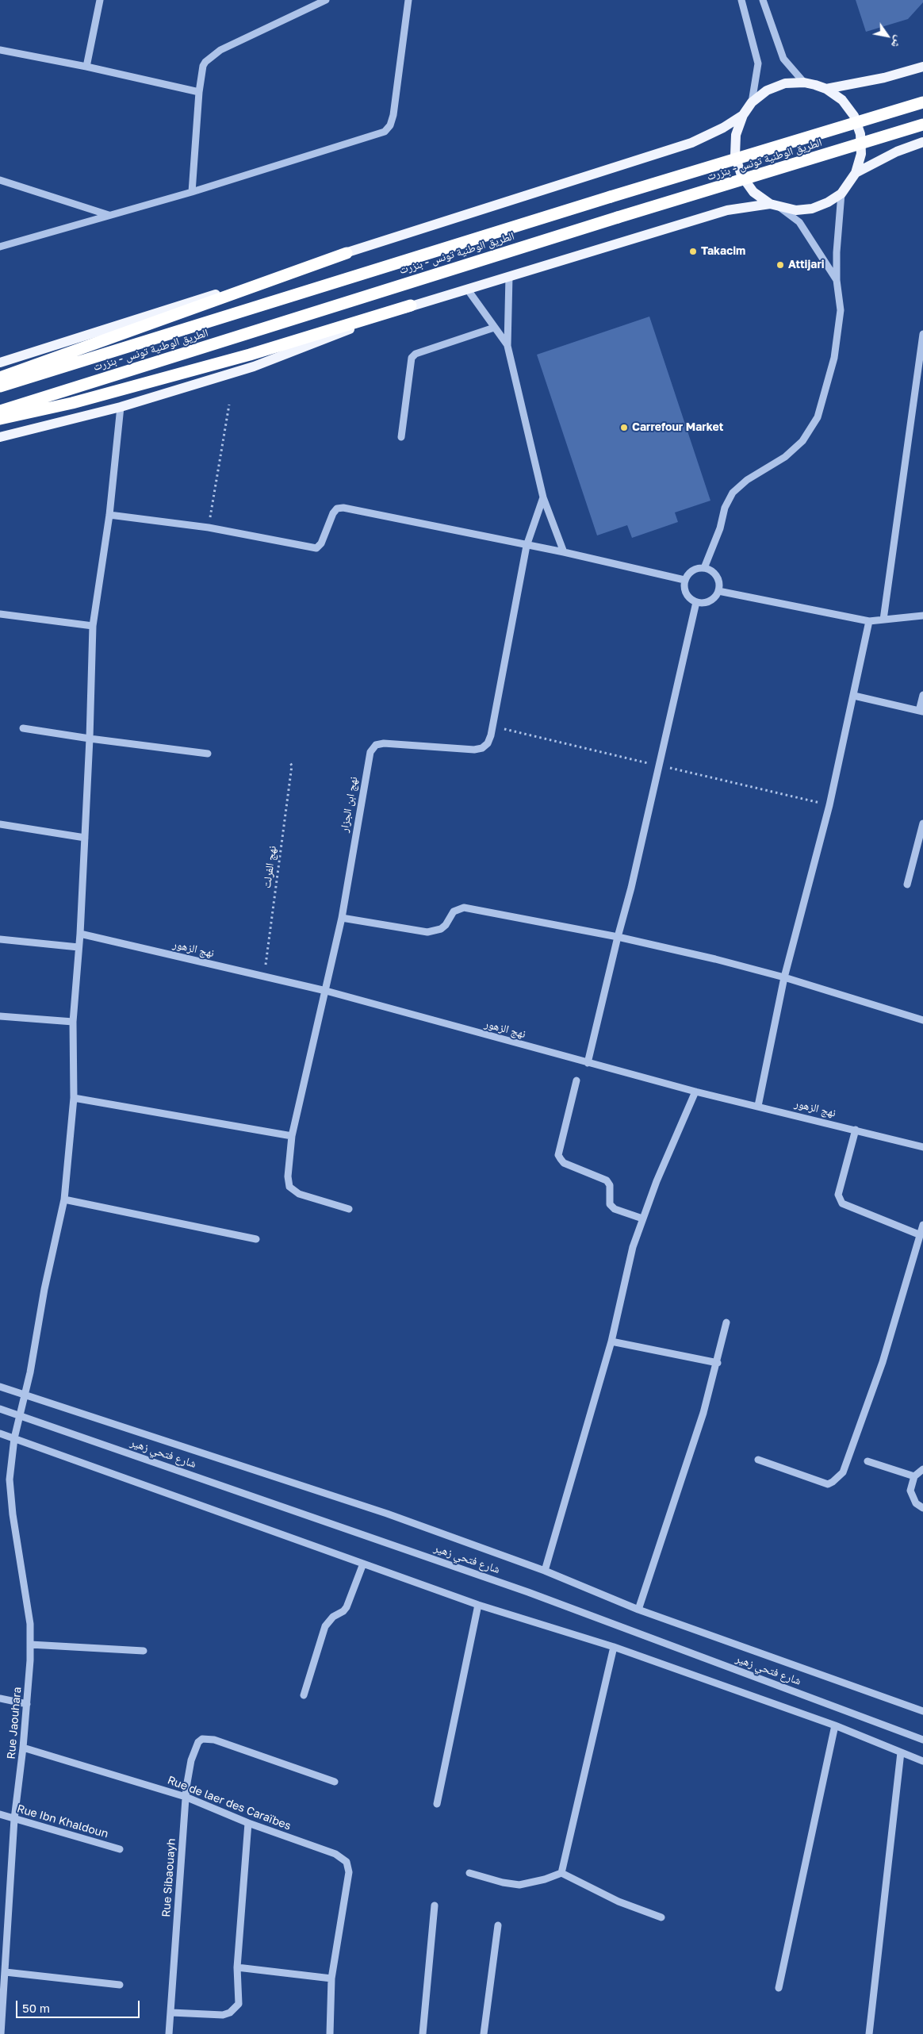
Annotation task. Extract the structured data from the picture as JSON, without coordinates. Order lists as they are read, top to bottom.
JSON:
{
  "streets": {
    "highway": ["الطريق الوطنية تونس - بنزرت"],
    "street": [
      "نهج ابن الجزار",
      "نهج الزهور",
      "شارع فتحي زهير",
      "Rue Jaouhara",
      "Rue de laer des Caraïbes",
      "Rue Ibn Khaldoun",
      "Rue Sibaouayh"
    ],
    "path": ["نهج الفرلت"]
  },
  "crossings": [
    ["نهج ابن الجزار", "نهج الزهور"],
    ["نهج الفرلت", "نهج الزهور"],
    ["نهج الزهور", "Rue Jaouhara"],
    ["شارع فتحي زهير", "Rue Jaouhara"],
    ["Rue Jaouhara", "Rue de laer des Caraïbes"],
    ["Rue Jaouhara", "Rue Ibn Khaldoun"],
    ["Rue de laer des Caraïbes", "Rue Sibaouayh"]
  ],
  "places": ["Takacim", "Attijari", "Carrefour Market"],
  "scale_bar": "50 m",
  "north": "bottom right"
}
